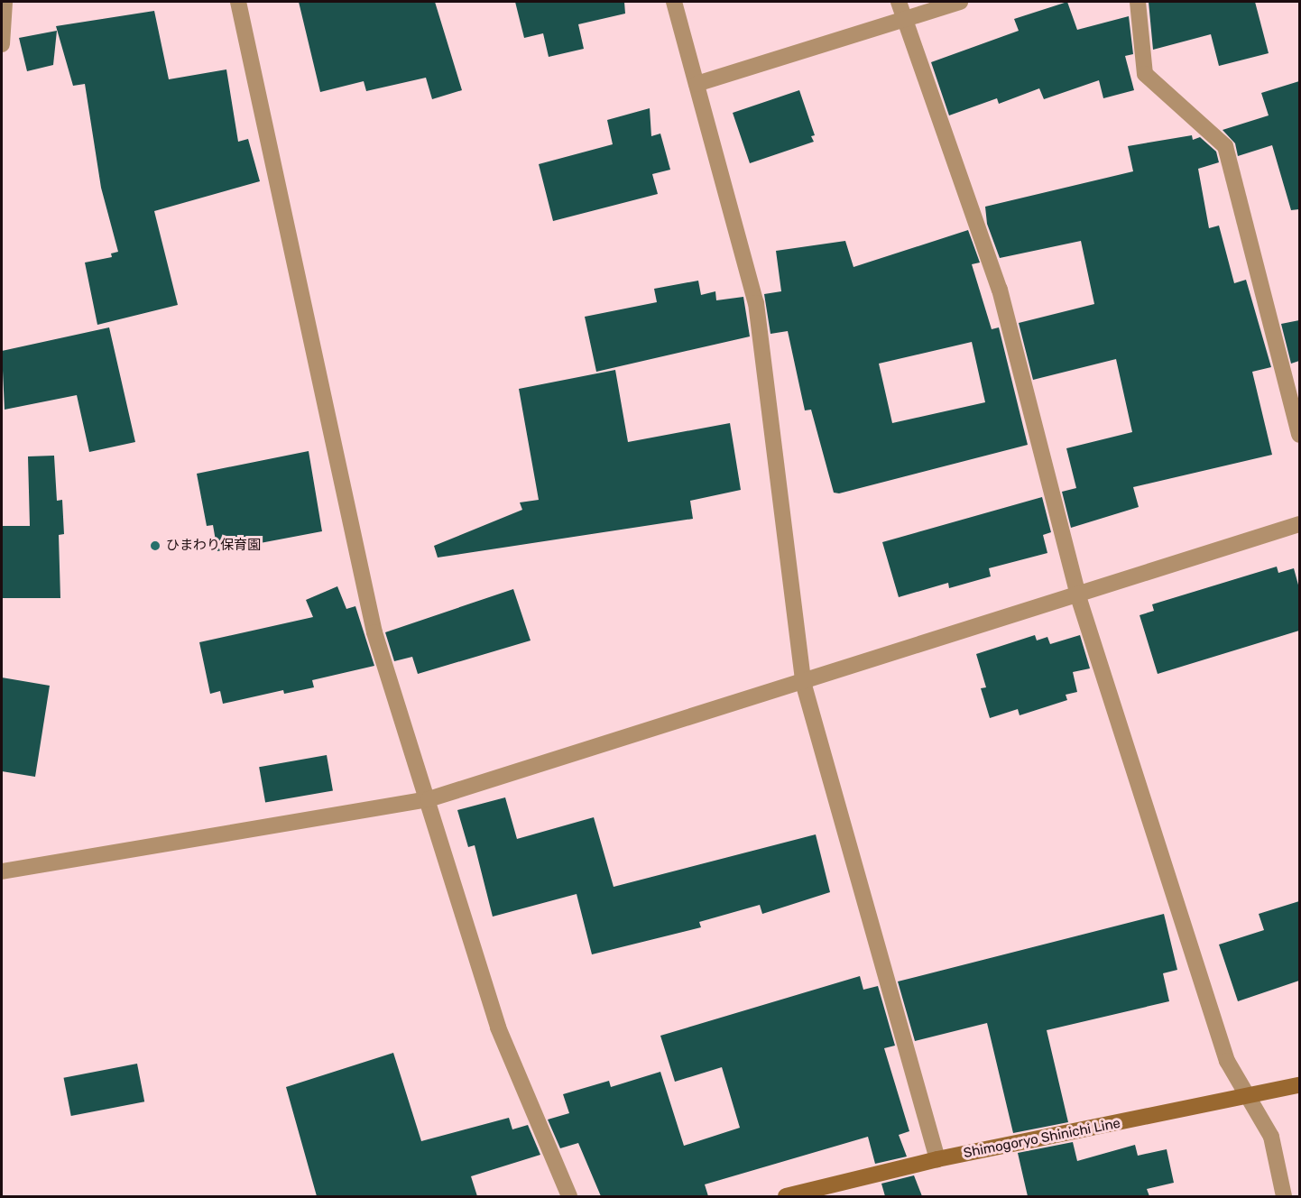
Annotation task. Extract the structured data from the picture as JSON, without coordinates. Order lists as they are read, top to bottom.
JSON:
{
  "streets": {
    "main road": ["Shimogoryo Shinichi Line"]
  },
  "places": ["ひまわり保育園"]
}
